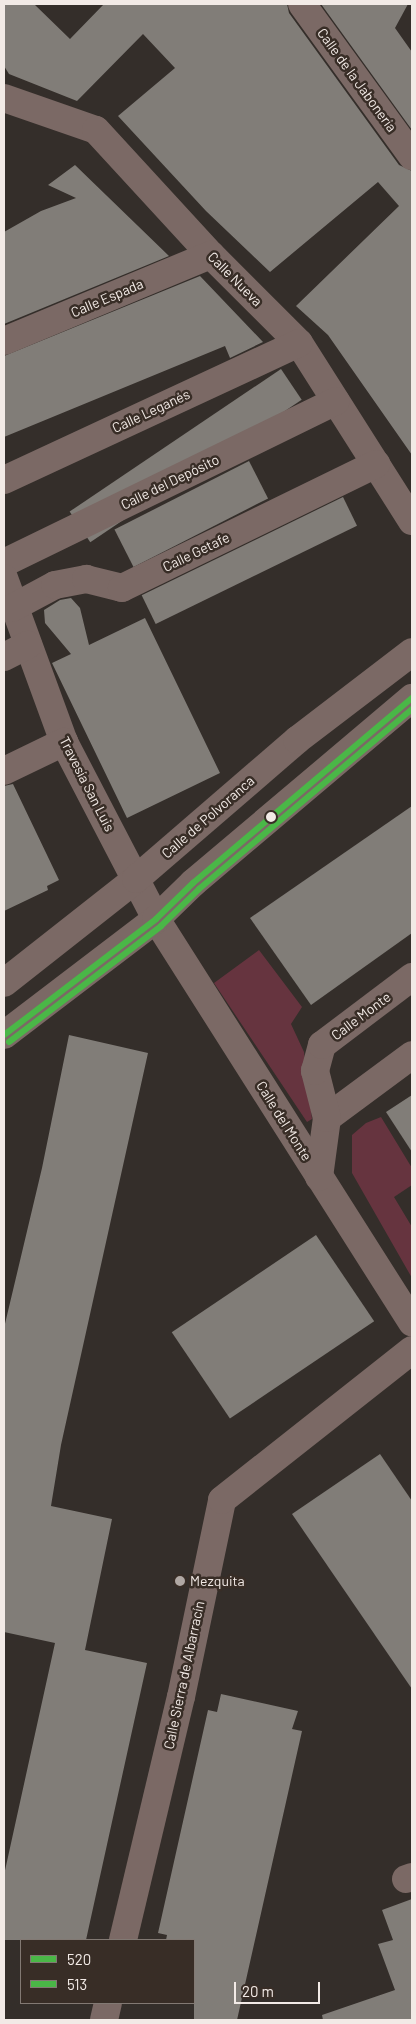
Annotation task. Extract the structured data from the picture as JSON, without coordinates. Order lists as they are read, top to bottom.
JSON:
{
  "streets": {
    "street": [
      "Calle de la Jabonería",
      "Calle Nueva",
      "Calle Espada",
      "Calle Leganés",
      "Calle del Depósito",
      "Calle Getafe",
      "Travesía San Luis",
      "Calle de Polvoranca",
      "Calle Monte",
      "Calle del Monte",
      "Calle Sierra de Albarracín"
    ]
  },
  "crossings": [
    ["Calle Nueva", "Calle Espada"],
    ["Calle Nueva", "Calle Leganés"],
    ["Calle Nueva", "Calle del Depósito"],
    ["Calle Nueva", "Calle Getafe"],
    ["Calle Getafe", "Travesía San Luis"],
    ["Travesía San Luis", "Calle de Polvoranca"],
    ["Travesía San Luis", "Calle del Monte"],
    ["Calle Monte", "Calle del Monte"]
  ],
  "places": ["Mezquita"],
  "lines": ["transit line 520", "transit line 513"],
  "legend": ["520", "513"],
  "scale_bar": "20 m"
}
